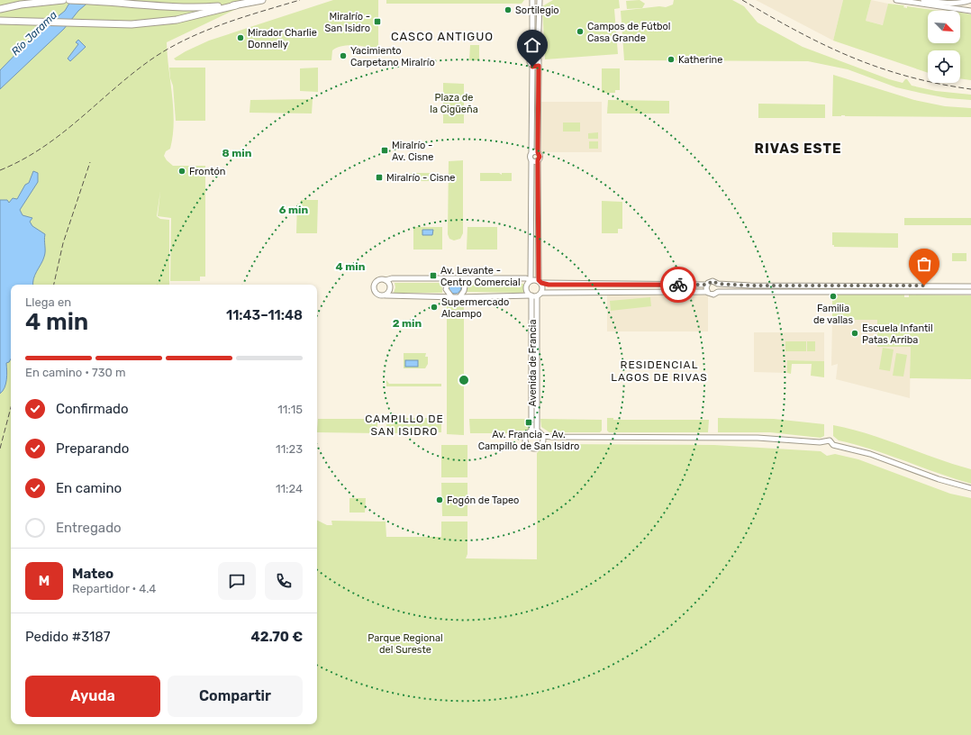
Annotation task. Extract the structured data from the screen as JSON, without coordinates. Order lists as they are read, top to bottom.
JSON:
{
  "streets": {
    "street": ["Avenida de Francia"]
  },
  "districts": [
    "CASCO ANTIGUO",
    "RIVAS ESTE",
    "RESIDENCIAL LAGOS DE RIVAS",
    "CAMPILLO DE SAN ISIDRO"
  ],
  "water": ["Río Jarama"],
  "parks": ["Plaza de la Cigüeña", "Parque Regional del Sureste"],
  "places": {
    "other": [
      "Sortilegio",
      "Campos de Fútbol Casa Grande",
      "Mirador Charlie Donnelly",
      "Yacimiento Carpetano Miralrío",
      "Katherine",
      "Frontón",
      "Familia de vallas",
      "Supermercado Alcampo",
      "Escuela Infantil Patas Arriba",
      "Fogón de Tapeo"
    ],
    "transit": [
      "Miralrío - San Isidro",
      "Miralrío - Av. Cisne",
      "Miralrío - Cisne",
      "Av. Levante - Centro Comercial",
      "Av. Francia - Av. Campillo de San Isidro"
    ]
  },
  "north": "bottom right",
  "page": {
    "heading": ["4 min", "Llega en", "11:43–11:48"],
    "panel": [
      "Mateo",
      "Repartidor · 4.4",
      "Pedido #3187",
      "42.70 €"
    ],
    "bar": "En camino · 730 m",
    "list": [
      ["Confirmado", "11:15"],
      ["Preparando", "11:23"],
      ["En camino", "11:24"],
      "Entregado"
    ],
    "round": "M",
    "buttons": ["Ayuda", "Compartir"]
  },
  "rings": [
    "8 min",
    "6 min",
    "4 min",
    "2 min"
  ]
}
